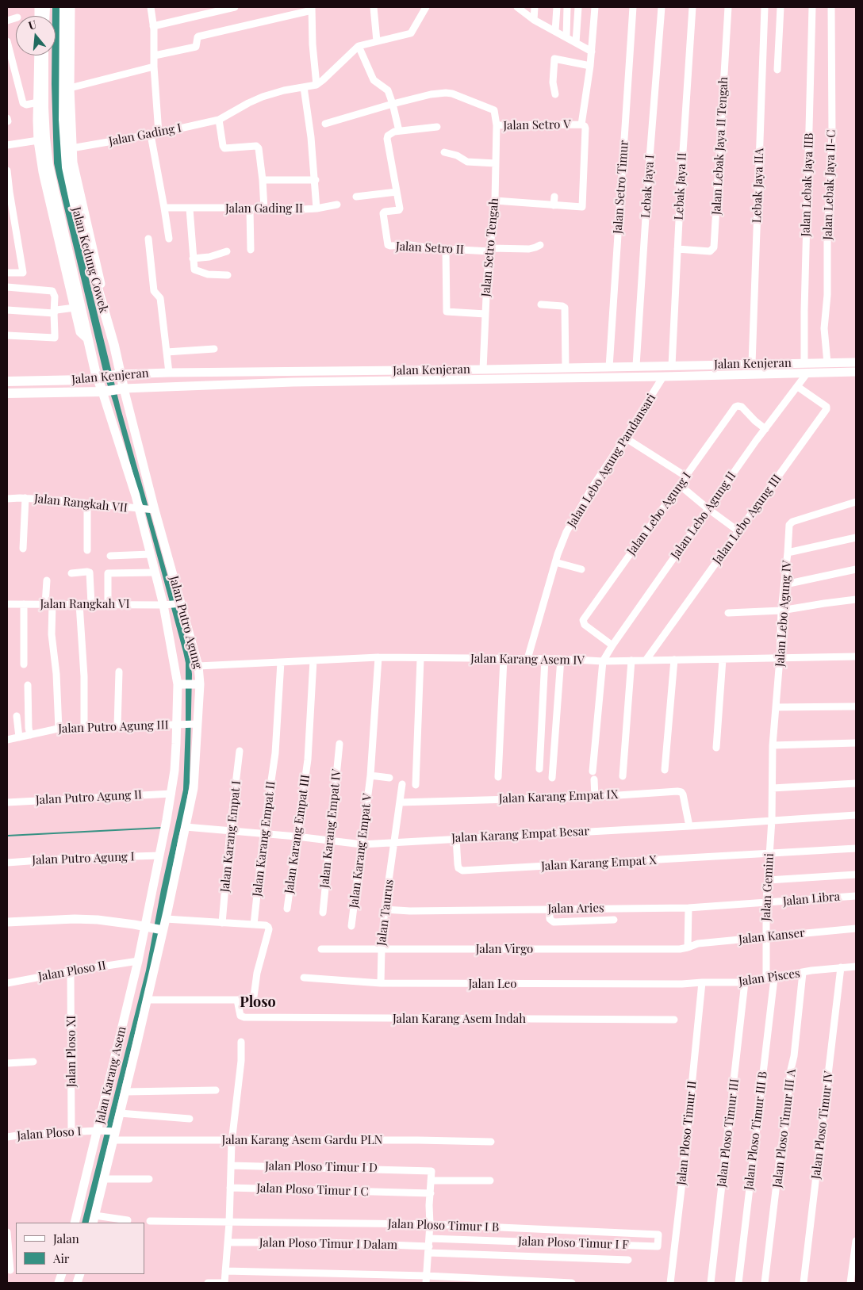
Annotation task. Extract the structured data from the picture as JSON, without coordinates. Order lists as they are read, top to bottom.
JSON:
{
  "streets": {
    "highway": ["Jalan Kedung Cowek", "Jalan Kenjeran"],
    "main road": ["Jalan Putro Agung", "Jalan Karang Asem"],
    "street": [
      "Jalan Setro V",
      "Jalan Gading I",
      "Jalan Lebak Jaya II Tengah",
      "Jalan Lebak Jaya IIB",
      "Jalan Lebak Jaya II-C",
      "Lebak Jaya IIA",
      "Lebak Jaya I",
      "Lebak Jaya II",
      "Jalan Setro Timur",
      "Jalan Gading II",
      "Jalan Setro Tengah",
      "Jalan Setro II",
      "Jalan Lebo Agung Pandansari",
      "Jalan Rangkah VII",
      "Jalan Lebo Agung I",
      "Jalan Lebo Agung II",
      "Jalan Lebo Agung III",
      "Jalan Rangkah VI",
      "Jalan Lebo Agung IV",
      "Jalan Karang Asem IV",
      "Jalan Putro Agung III",
      "Jalan Karang Empat IX",
      "Jalan Putro Agung II",
      "Jalan Karang Empat IV",
      "Jalan Karang Empat III",
      "Jalan Karang Empat Besar",
      "Jalan Karang Empat I",
      "Jalan Karang Empat II",
      "Jalan Karang Empat V",
      "Jalan Putro Agung I",
      "Jalan Karang Empat X",
      "Jalan Gemini",
      "Jalan Libra",
      "Jalan Aries",
      "Jalan Taurus",
      "Jalan Kanser",
      "Jalan Virgo",
      "Jalan Ploso II",
      "Jalan Pisces",
      "Jalan Leo",
      "Jalan Karang Asem Indah",
      "Jalan Ploso XI",
      "Jalan Ploso Timur IV",
      "Jalan Ploso Timur III A",
      "Jalan Ploso Timur III B",
      "Jalan Ploso Timur II",
      "Jalan Ploso Timur III",
      "Jalan Ploso I",
      "Jalan Karang Asem Gardu PLN",
      "Jalan Ploso Timur I D",
      "Jalan Ploso Timur I C",
      "Jalan Ploso Timur I B",
      "Jalan Ploso Timur I F",
      "Jalan Ploso Timur I Dalam"
    ]
  },
  "crossings": [
    ["Jalan Setro V", "Jalan Setro Tengah"],
    ["Jalan Gading I", "Jalan Gading II"],
    ["Jalan Gading I", "Jalan Kedung Cowek"],
    ["Jalan Lebak Jaya II Tengah", "Lebak Jaya II"],
    ["Jalan Lebak Jaya IIB", "Jalan Kenjeran"],
    ["Jalan Lebak Jaya II-C", "Jalan Kenjeran"],
    ["Lebak Jaya IIA", "Jalan Kenjeran"],
    ["Lebak Jaya I", "Jalan Kenjeran"],
    ["Lebak Jaya II", "Jalan Kenjeran"],
    ["Jalan Setro Timur", "Jalan Kenjeran"],
    ["Jalan Setro Tengah", "Jalan Setro II"],
    ["Jalan Setro Tengah", "Jalan Kenjeran"],
    ["Jalan Kenjeran", "Jalan Lebo Agung Pandansari"],
    ["Jalan Kenjeran", "Jalan Lebo Agung II"],
    ["Jalan Kenjeran", "Jalan Putro Agung"],
    ["Jalan Lebo Agung Pandansari", "Jalan Karang Asem IV"],
    ["Jalan Rangkah VII", "Jalan Putro Agung"],
    ["Jalan Lebo Agung I", "Jalan Lebo Agung II"],
    ["Jalan Lebo Agung II", "Jalan Lebo Agung III"],
    ["Jalan Lebo Agung II", "Jalan Karang Asem IV"],
    ["Jalan Lebo Agung III", "Jalan Karang Asem IV"],
    ["Jalan Rangkah VI", "Jalan Putro Agung"],
    ["Jalan Lebo Agung IV", "Jalan Karang Asem IV"],
    ["Jalan Lebo Agung IV", "Jalan Gemini"],
    ["Jalan Putro Agung", "Jalan Karang Asem IV"],
    ["Jalan Putro Agung", "Jalan Putro Agung III"],
    ["Jalan Putro Agung", "Jalan Putro Agung II"],
    ["Jalan Putro Agung", "Jalan Karang Empat Besar"],
    ["Jalan Putro Agung", "Jalan Putro Agung I"],
    ["Jalan Putro Agung", "Jalan Karang Asem"],
    ["Jalan Karang Asem IV", "Jalan Karang Empat III"],
    ["Jalan Karang Asem IV", "Jalan Karang Empat II"],
    ["Jalan Karang Asem IV", "Jalan Karang Empat V"],
    ["Jalan Karang Empat IX", "Jalan Karang Empat Besar"],
    ["Jalan Karang Empat IX", "Jalan Taurus"],
    ["Jalan Karang Empat IV", "Jalan Karang Empat Besar"],
    ["Jalan Karang Empat III", "Jalan Karang Empat Besar"],
    ["Jalan Karang Empat Besar", "Jalan Karang Empat I"],
    ["Jalan Karang Empat Besar", "Jalan Karang Empat II"],
    ["Jalan Karang Empat Besar", "Jalan Karang Empat V"],
    ["Jalan Karang Empat Besar", "Jalan Karang Empat X"],
    ["Jalan Karang Empat Besar", "Jalan Gemini"],
    ["Jalan Karang Empat Besar", "Jalan Taurus"],
    ["Jalan Karang Empat X", "Jalan Gemini"],
    ["Jalan Gemini", "Jalan Libra"],
    ["Jalan Gemini", "Jalan Aries"],
    ["Jalan Gemini", "Jalan Kanser"],
    ["Jalan Gemini", "Jalan Pisces"],
    ["Jalan Gemini", "Jalan Ploso Timur III B"],
    ["Jalan Libra", "Jalan Aries"],
    ["Jalan Aries", "Jalan Taurus"],
    ["Jalan Taurus", "Jalan Virgo"],
    ["Jalan Taurus", "Jalan Leo"],
    ["Jalan Kanser", "Jalan Virgo"],
    ["Jalan Ploso II", "Jalan Ploso XI"],
    ["Jalan Ploso II", "Jalan Karang Asem"],
    ["Jalan Pisces", "Jalan Leo"],
    ["Jalan Pisces", "Jalan Ploso Timur IV"],
    ["Jalan Pisces", "Jalan Ploso Timur III A"],
    ["Jalan Pisces", "Jalan Ploso Timur III B"],
    ["Jalan Pisces", "Jalan Ploso Timur II"],
    ["Jalan Pisces", "Jalan Ploso Timur III"],
    ["Jalan Ploso XI", "Jalan Ploso I"],
    ["Jalan Karang Asem", "Jalan Ploso I"],
    ["Jalan Karang Asem", "Jalan Karang Asem Gardu PLN"],
    ["Jalan Ploso I", "Jalan Karang Asem Gardu PLN"],
    ["Jalan Ploso Timur I B", "Jalan Ploso Timur I F"]
  ],
  "districts": ["Ploso"],
  "legend": ["Jalan", "Air"],
  "north": "top"
}
